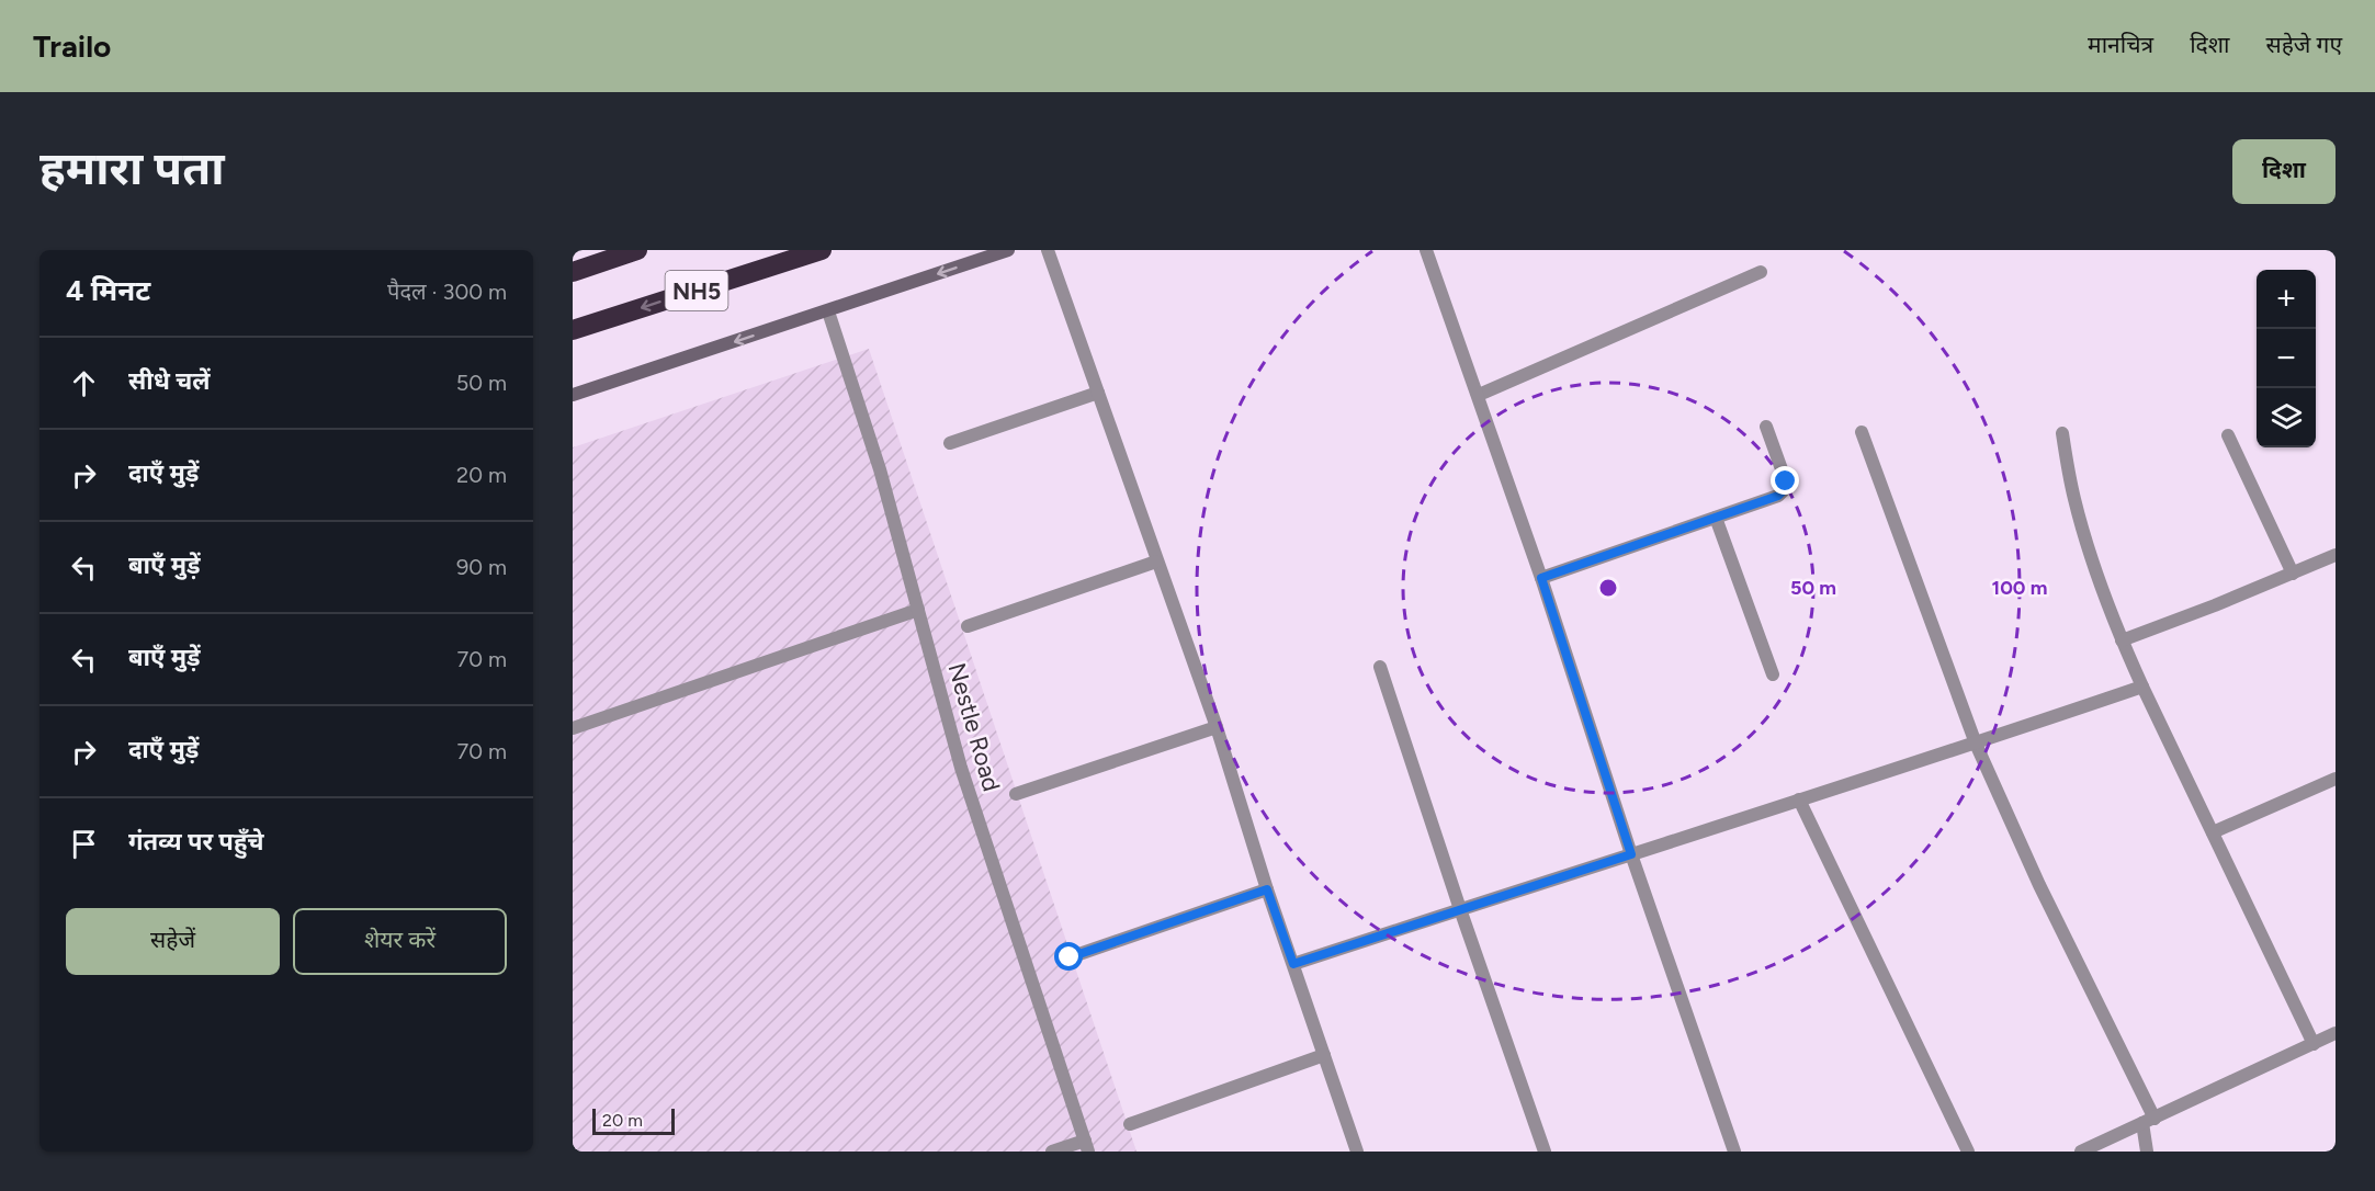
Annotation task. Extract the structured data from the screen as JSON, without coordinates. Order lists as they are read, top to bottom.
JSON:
{
  "streets": {
    "highway": ["NH5"],
    "street": ["Nestle Road"]
  },
  "scale_bar": "20 m",
  "page": {
    "header": "Trailo",
    "nav": ["मानचित्र", "दिशा", "सहेजे गए"],
    "buttons": [
      "दिशा",
      ["सहेजें", "शेयर करें"]
    ],
    "title": "हमारा पता",
    "heading": ["4 मिनट", "पैदल · 300 m"],
    "map_buttons": ["+", "−"],
    "list": [
      ["सीधे चलें", "50 m"],
      ["दाएँ मुड़ें", "20 m"],
      ["बाएँ मुड़ें", "90 m"],
      ["बाएँ मुड़ें", "70 m"],
      ["दाएँ मुड़ें", "70 m"],
      "गंतव्य पर पहुँचे"
    ],
    "scale": "20 m"
  },
  "rings": ["50 m", "100 m"]
}
